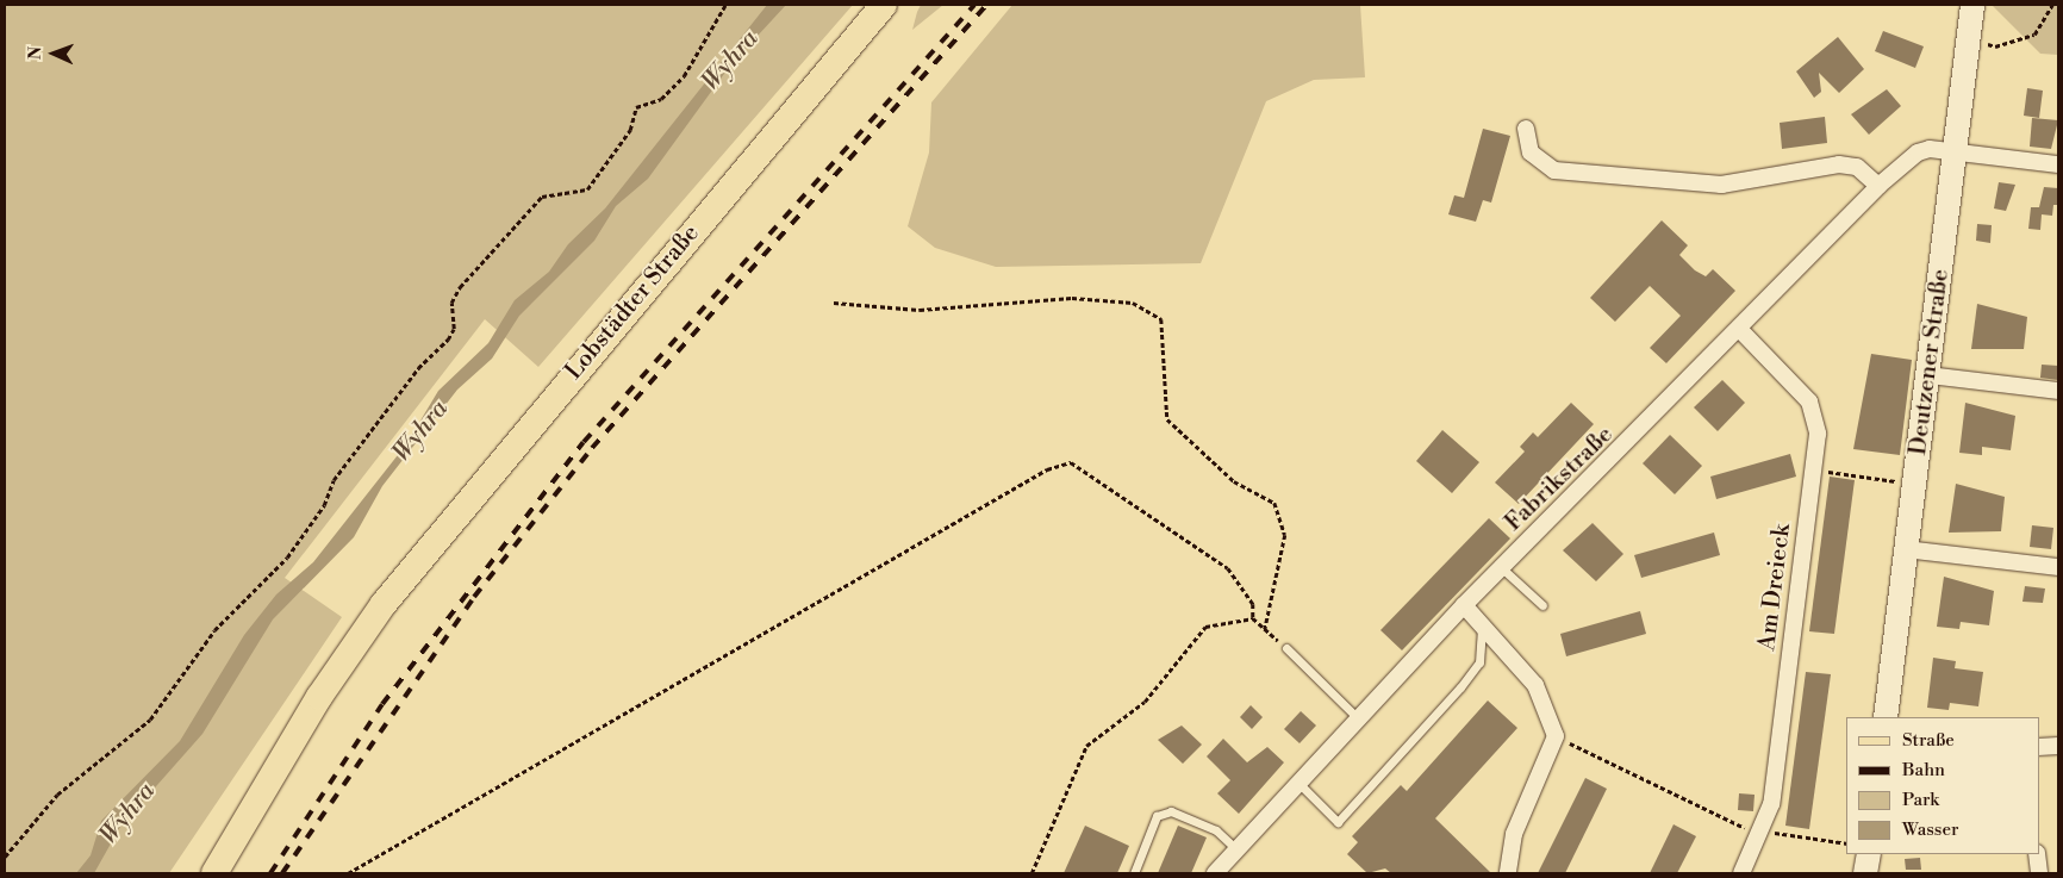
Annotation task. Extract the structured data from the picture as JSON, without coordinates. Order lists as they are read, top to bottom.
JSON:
{
  "streets": {
    "main road": ["Lobstädter Straße", "Deutzener Straße"],
    "street": ["Fabrikstraße", "Am Dreieck"]
  },
  "crossings": [
    ["Deutzener Straße", "Fabrikstraße"],
    ["Fabrikstraße", "Am Dreieck"]
  ],
  "water": ["Wyhra"],
  "legend": [
    "Straße",
    "Bahn",
    "Park",
    "Wasser"
  ],
  "north": "left"
}
